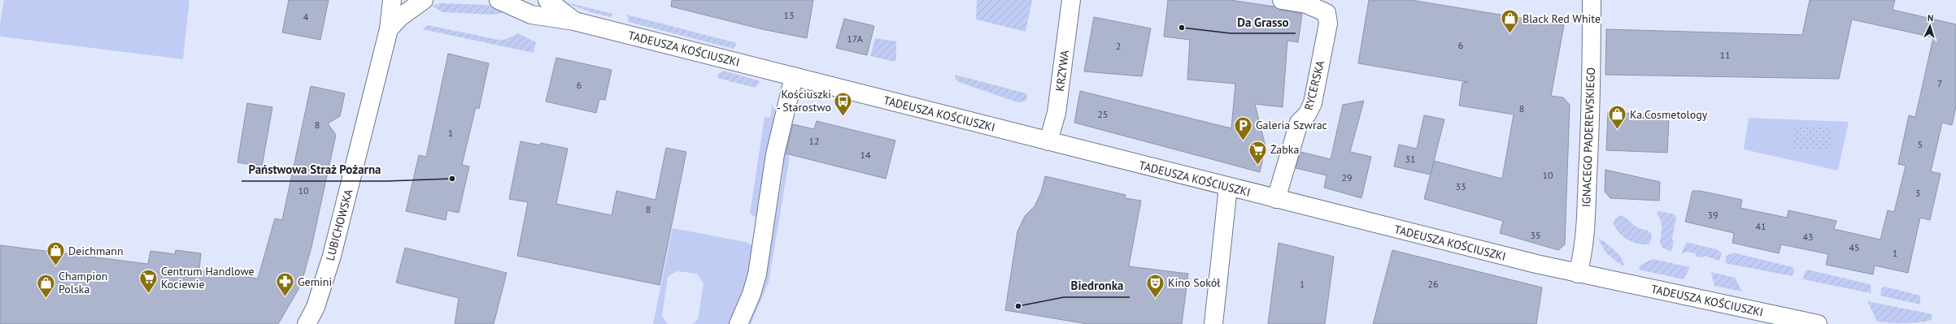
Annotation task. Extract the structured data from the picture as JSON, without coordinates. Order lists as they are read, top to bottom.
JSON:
{
  "streets": {
    "street": [
      "TADEUSZA KOŚCIUSZKI",
      "KRZYWA",
      "RYCERSKA",
      "IGNACEGO PADEREWSKIEGO",
      "LUBICHOWSKA"
    ]
  },
  "crossings": [
    ["TADEUSZA KOŚCIUSZKI", "KRZYWA"],
    ["TADEUSZA KOŚCIUSZKI", "RYCERSKA"],
    ["TADEUSZA KOŚCIUSZKI", "IGNACEGO PADEREWSKIEGO"]
  ],
  "places": {
    "other": ["Da Grasso", "Państwowa Straż Pożarna", "Biedronka"],
    "shop": [
      "Black Red White",
      "Ka.Cosmetology",
      "Deichmann",
      "Champion Polska"
    ],
    "bus stop": ["Kościuszki - Starostwo"],
    "parking": ["Galeria Szwrac"],
    "supermarket": ["Żabka", "Centrum Handlowe Kociewie"],
    "pharmacy": ["Gemini"],
    "theatre": ["Kino Sokół"]
  },
  "house_numbers": [
    "13",
    "4",
    "17A",
    "6",
    "2",
    "11",
    "7",
    "6",
    "8",
    "25",
    "8",
    "1",
    "12",
    "5",
    "14",
    "31",
    "10",
    "29",
    "33",
    "10",
    "3",
    "8",
    "39",
    "41",
    "35",
    "43",
    "45",
    "1",
    "1",
    "26"
  ],
  "north": "top"
}
